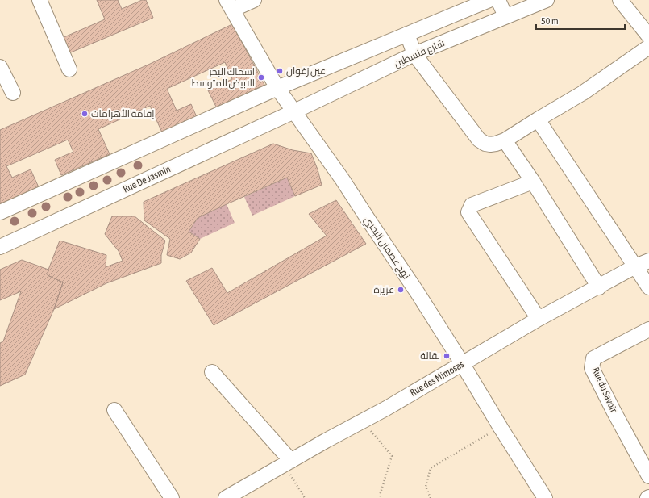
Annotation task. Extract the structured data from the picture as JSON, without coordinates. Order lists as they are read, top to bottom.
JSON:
{
  "streets": {
    "street": [
      "شارع فلسطين",
      "Rue De Jasmin",
      "نهج عصمان البحري",
      "Rue des Mimosas",
      "Rue du Savoir"
    ]
  },
  "crossings": [
    ["شارع فلسطين", "Rue De Jasmin"],
    ["شارع فلسطين", "نهج عصمان البحري"],
    ["Rue De Jasmin", "نهج عصمان البحري"],
    ["نهج عصمان البحري", "Rue des Mimosas"]
  ],
  "places": [
    "عين زغوان",
    "اسماك البحر الابيض المتوسط",
    "إقامة الأهرامات",
    "عزيزة",
    "بقالة"
  ],
  "scale_bar": "50 m"
}
